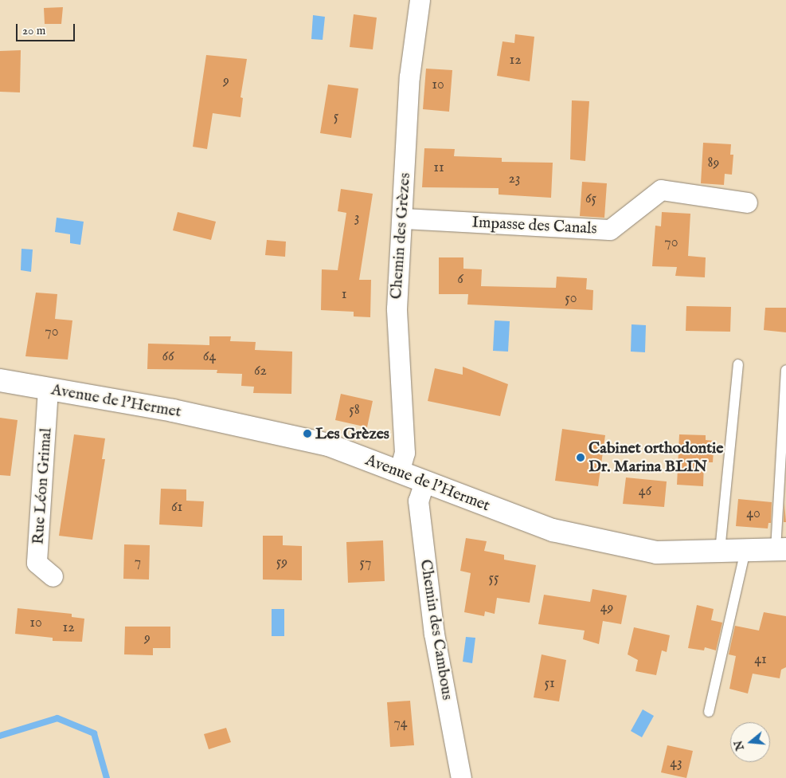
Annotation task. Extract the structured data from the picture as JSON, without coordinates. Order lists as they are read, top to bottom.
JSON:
{
  "streets": {
    "street": [
      "Impasse des Canals",
      "Chemin des Grèzes",
      "Avenue de l'Hermet",
      "Rue Léon Grimal",
      "Chemin des Cambous"
    ]
  },
  "crossings": [
    ["Impasse des Canals", "Chemin des Grèzes"],
    ["Chemin des Grèzes", "Avenue de l'Hermet"],
    ["Avenue de l'Hermet", "Rue Léon Grimal"],
    ["Avenue de l'Hermet", "Chemin des Cambous"]
  ],
  "places": ["Les Grèzes", "Cabinet orthodontie Dr. Marina BLIN"],
  "house_numbers": [
    "12",
    "9",
    "10",
    "5",
    "89",
    "11",
    "23",
    "65",
    "3",
    "70",
    "6",
    "1",
    "50",
    "70",
    "66",
    "64",
    "62",
    "58",
    "46",
    "61",
    "40",
    "7",
    "59",
    "57",
    "55",
    "49",
    "10",
    "12",
    "9",
    "41",
    "51",
    "74",
    "43"
  ],
  "scale_bar": "20 m",
  "north": "left"
}
